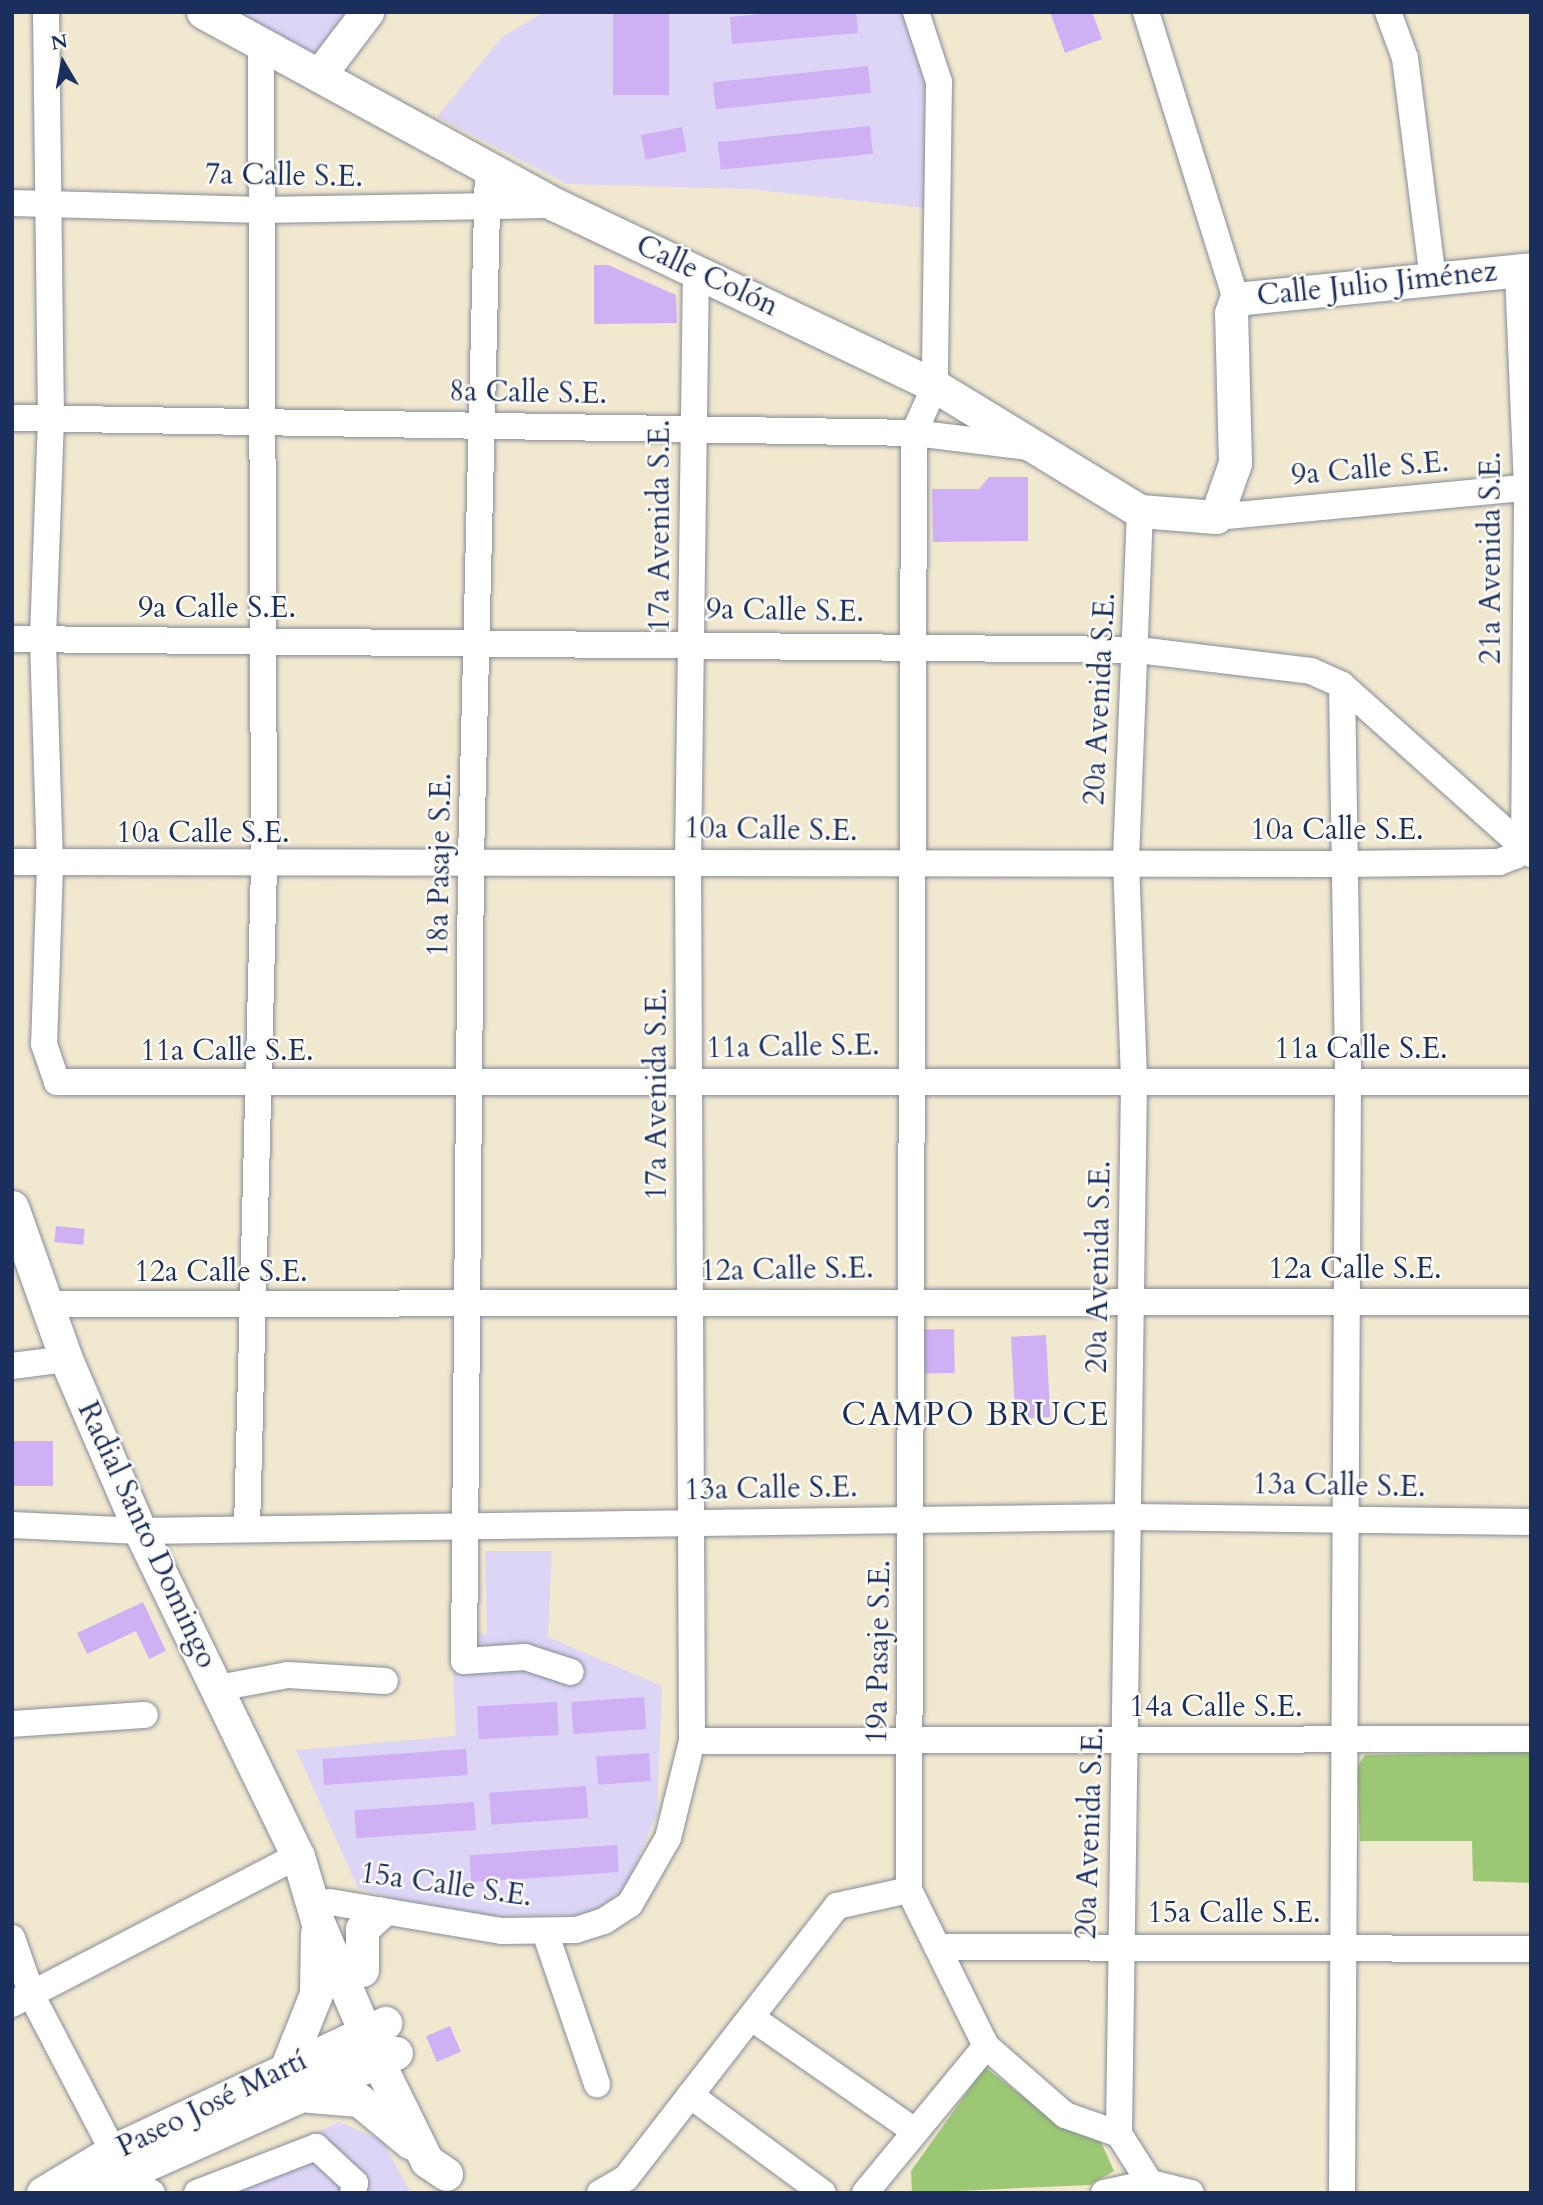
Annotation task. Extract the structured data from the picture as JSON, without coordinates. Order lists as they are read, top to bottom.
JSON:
{
  "streets": {
    "main road": [
      "Calle Colón",
      "Calle Julio Jiménez",
      "Radial Santo Domingo",
      "Paseo José Martí"
    ],
    "street": [
      "7a Calle S.E.",
      "8a Calle S.E.",
      "9a Calle S.E.",
      "17a Avenida S.E.",
      "21a Avenida S.E.",
      "20a Avenida S.E.",
      "10a Calle S.E.",
      "18a Pasaje S.E.",
      "11a Calle S.E.",
      "12a Calle S.E.",
      "13a Calle S.E.",
      "19a Pasaje S.E.",
      "14a Calle S.E.",
      "15a Calle S.E."
    ]
  },
  "crossings": [
    ["7a Calle S.E.", "Calle Colón"],
    ["7a Calle S.E.", "18a Pasaje S.E."],
    ["Calle Colón", "Calle Julio Jiménez"],
    ["Calle Colón", "8a Calle S.E."],
    ["Calle Colón", "9a Calle S.E."],
    ["Calle Colón", "17a Avenida S.E."],
    ["Calle Colón", "20a Avenida S.E."],
    ["Calle Colón", "18a Pasaje S.E."],
    ["Calle Julio Jiménez", "9a Calle S.E."],
    ["Calle Julio Jiménez", "21a Avenida S.E."],
    ["8a Calle S.E.", "17a Avenida S.E."],
    ["8a Calle S.E.", "18a Pasaje S.E."],
    ["8a Calle S.E.", "19a Pasaje S.E."],
    ["9a Calle S.E.", "17a Avenida S.E."],
    ["9a Calle S.E.", "21a Avenida S.E."],
    ["9a Calle S.E.", "20a Avenida S.E."],
    ["9a Calle S.E.", "10a Calle S.E."],
    ["9a Calle S.E.", "18a Pasaje S.E."],
    ["9a Calle S.E.", "19a Pasaje S.E."],
    ["17a Avenida S.E.", "10a Calle S.E."],
    ["17a Avenida S.E.", "11a Calle S.E."],
    ["17a Avenida S.E.", "12a Calle S.E."],
    ["17a Avenida S.E.", "13a Calle S.E."],
    ["17a Avenida S.E.", "14a Calle S.E."],
    ["17a Avenida S.E.", "15a Calle S.E."],
    ["21a Avenida S.E.", "10a Calle S.E."],
    ["20a Avenida S.E.", "10a Calle S.E."],
    ["20a Avenida S.E.", "11a Calle S.E."],
    ["20a Avenida S.E.", "12a Calle S.E."],
    ["20a Avenida S.E.", "13a Calle S.E."],
    ["20a Avenida S.E.", "19a Pasaje S.E."],
    ["20a Avenida S.E.", "14a Calle S.E."],
    ["20a Avenida S.E.", "15a Calle S.E."],
    ["10a Calle S.E.", "18a Pasaje S.E."],
    ["10a Calle S.E.", "11a Calle S.E."],
    ["10a Calle S.E.", "19a Pasaje S.E."],
    ["18a Pasaje S.E.", "11a Calle S.E."],
    ["18a Pasaje S.E.", "12a Calle S.E."],
    ["11a Calle S.E.", "19a Pasaje S.E."],
    ["12a Calle S.E.", "Radial Santo Domingo"],
    ["12a Calle S.E.", "19a Pasaje S.E."],
    ["13a Calle S.E.", "Radial Santo Domingo"],
    ["13a Calle S.E.", "19a Pasaje S.E."],
    ["Radial Santo Domingo", "15a Calle S.E."],
    ["Radial Santo Domingo", "Paseo José Martí"],
    ["19a Pasaje S.E.", "14a Calle S.E."],
    ["19a Pasaje S.E.", "15a Calle S.E."]
  ],
  "districts": ["CAMPO BRUCE"],
  "north": "top"
}
